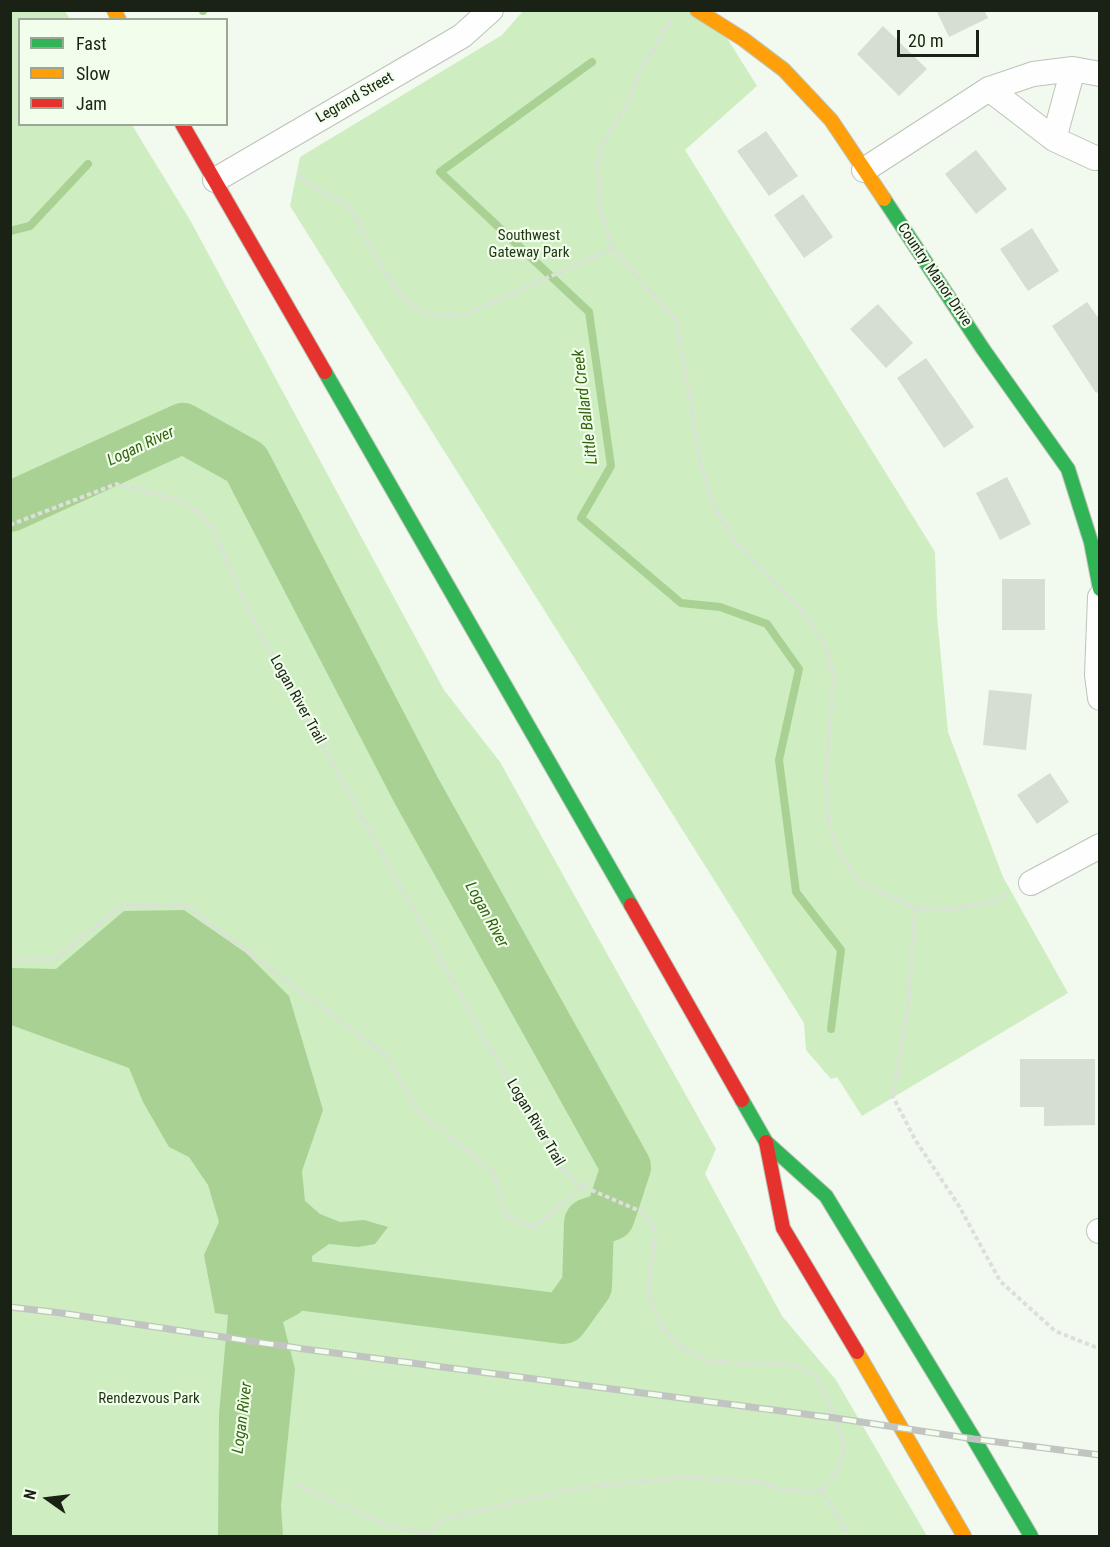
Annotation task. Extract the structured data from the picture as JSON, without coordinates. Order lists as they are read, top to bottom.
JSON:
{
  "streets": {
    "main road": ["Country Manor Drive"],
    "street": ["Legrand Street"],
    "path": ["Logan River Trail"]
  },
  "water": ["Little Ballard Creek", "Logan River"],
  "parks": ["Southwest Gateway Park", "Rendezvous Park"],
  "legend": ["Fast", "Slow", "Jam"],
  "scale_bar": "20 m",
  "north": "left"
}
